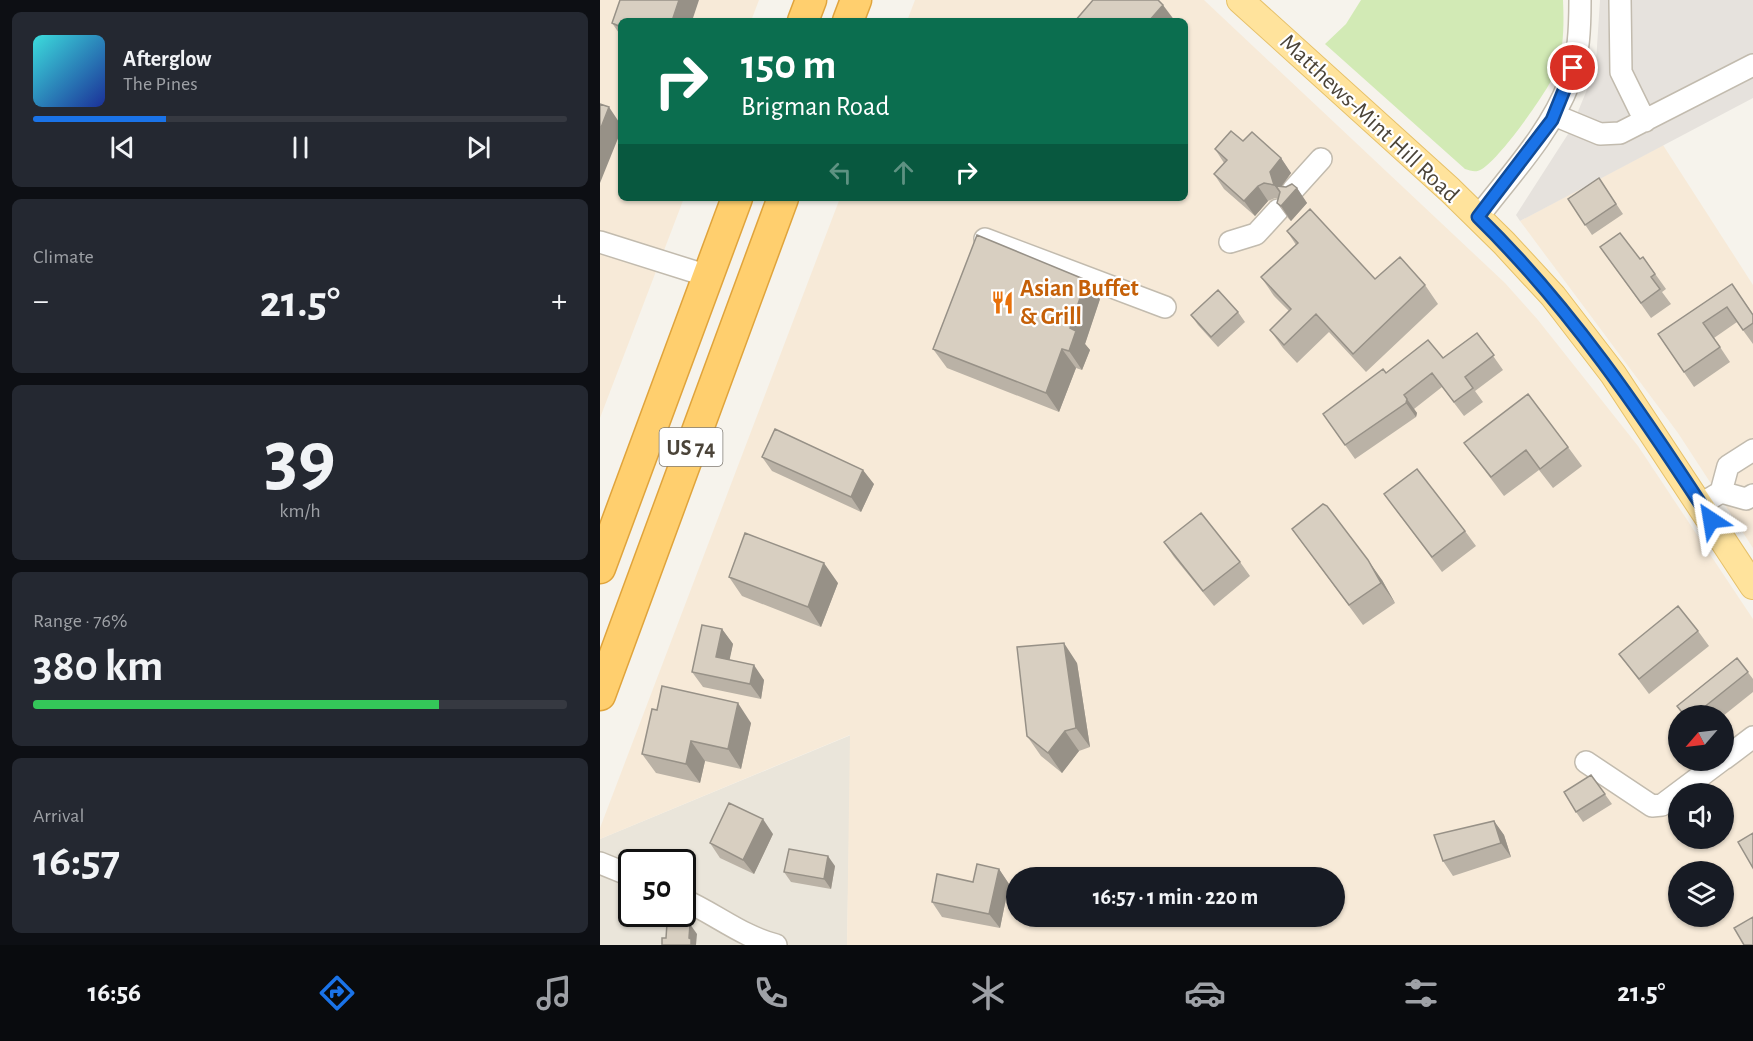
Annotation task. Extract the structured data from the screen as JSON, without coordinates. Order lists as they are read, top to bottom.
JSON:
{
  "streets": {
    "highway": ["US 74"],
    "main road": ["Matthews-Mint Hill Road"]
  },
  "places": {
    "restaurant": ["Asian Buffet & Grill"]
  },
  "north": "bottom left",
  "page": {
    "turn": ["150 m", "Brigman Road"],
    "song": ["Afterglow", "The Pines"],
    "tile": [
      "Climate",
      ["39", "km/h"],
      ["Range · 76%", "380 km"],
      ["Arrival", "16:57"]
    ],
    "heat": ["−", "21.5°", "+"],
    "limit": "50",
    "trip": "16:57 · 1 min · 220 m",
    "tabs": ["16:56", "21.5°"]
  }
}
